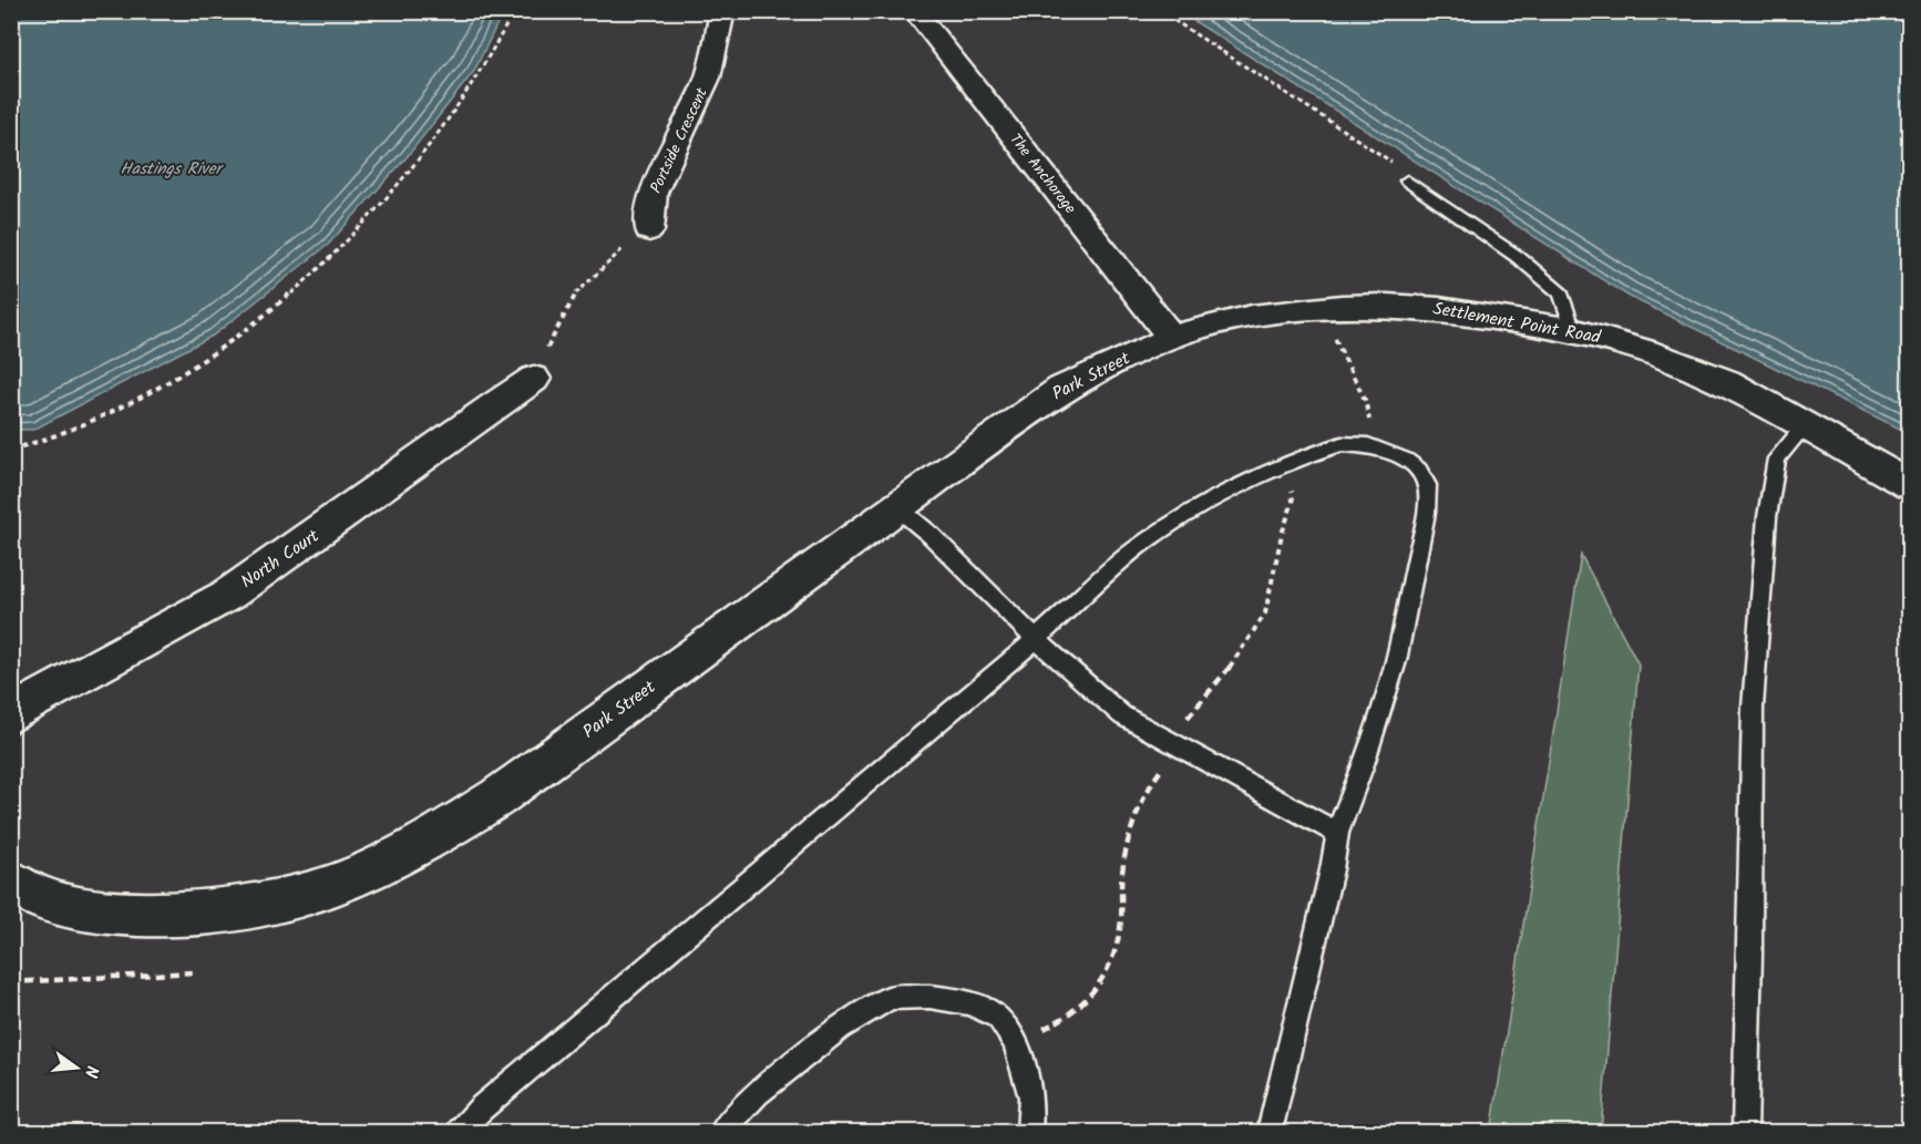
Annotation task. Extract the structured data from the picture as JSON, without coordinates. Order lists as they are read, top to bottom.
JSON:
{
  "streets": {
    "street": [
      "Portside Crescent",
      "The Anchorage",
      "Settlement Point Road",
      "Park Street",
      "North Court"
    ]
  },
  "crossings": [
    ["The Anchorage", "Settlement Point Road"],
    ["The Anchorage", "Park Street"],
    ["Settlement Point Road", "Park Street"]
  ],
  "water": ["Hastings River"],
  "north": "right"
}
